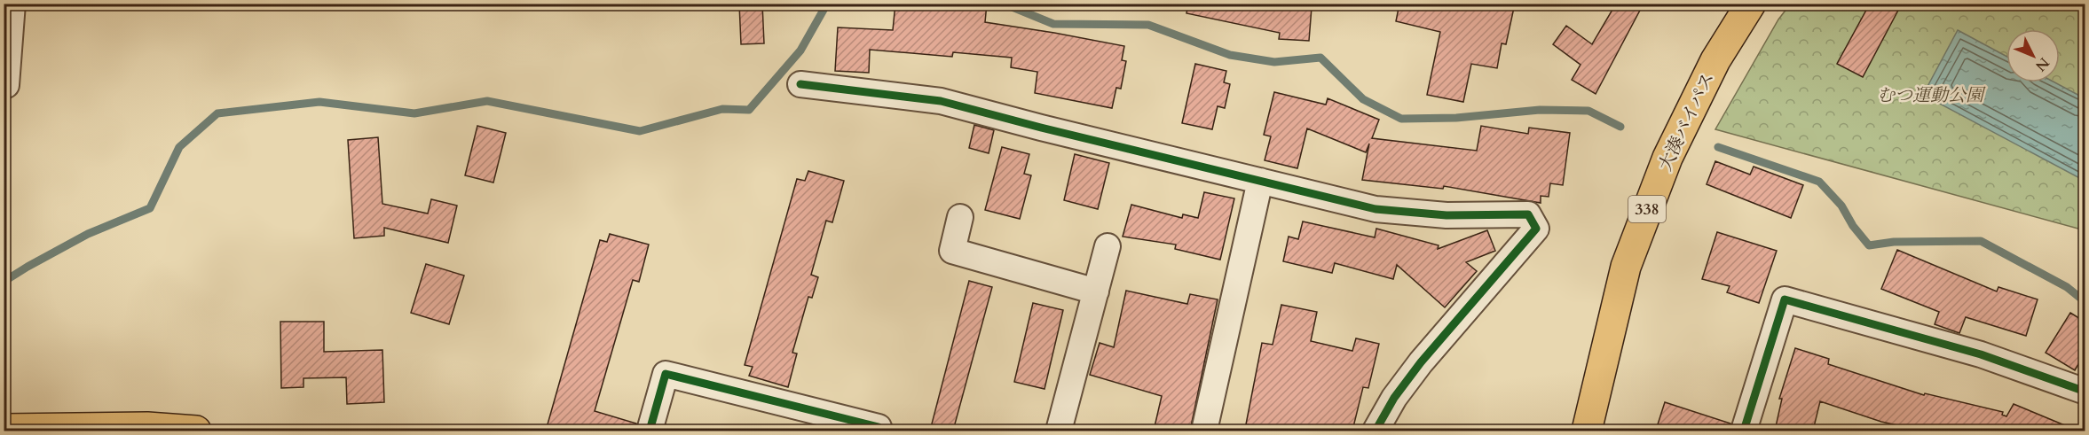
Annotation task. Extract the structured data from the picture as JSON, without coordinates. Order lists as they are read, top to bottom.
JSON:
{
  "streets": {
    "main road": ["大湊バイパス", "338"]
  },
  "parks": ["むつ運動公園"],
  "north": "bottom right"
}
